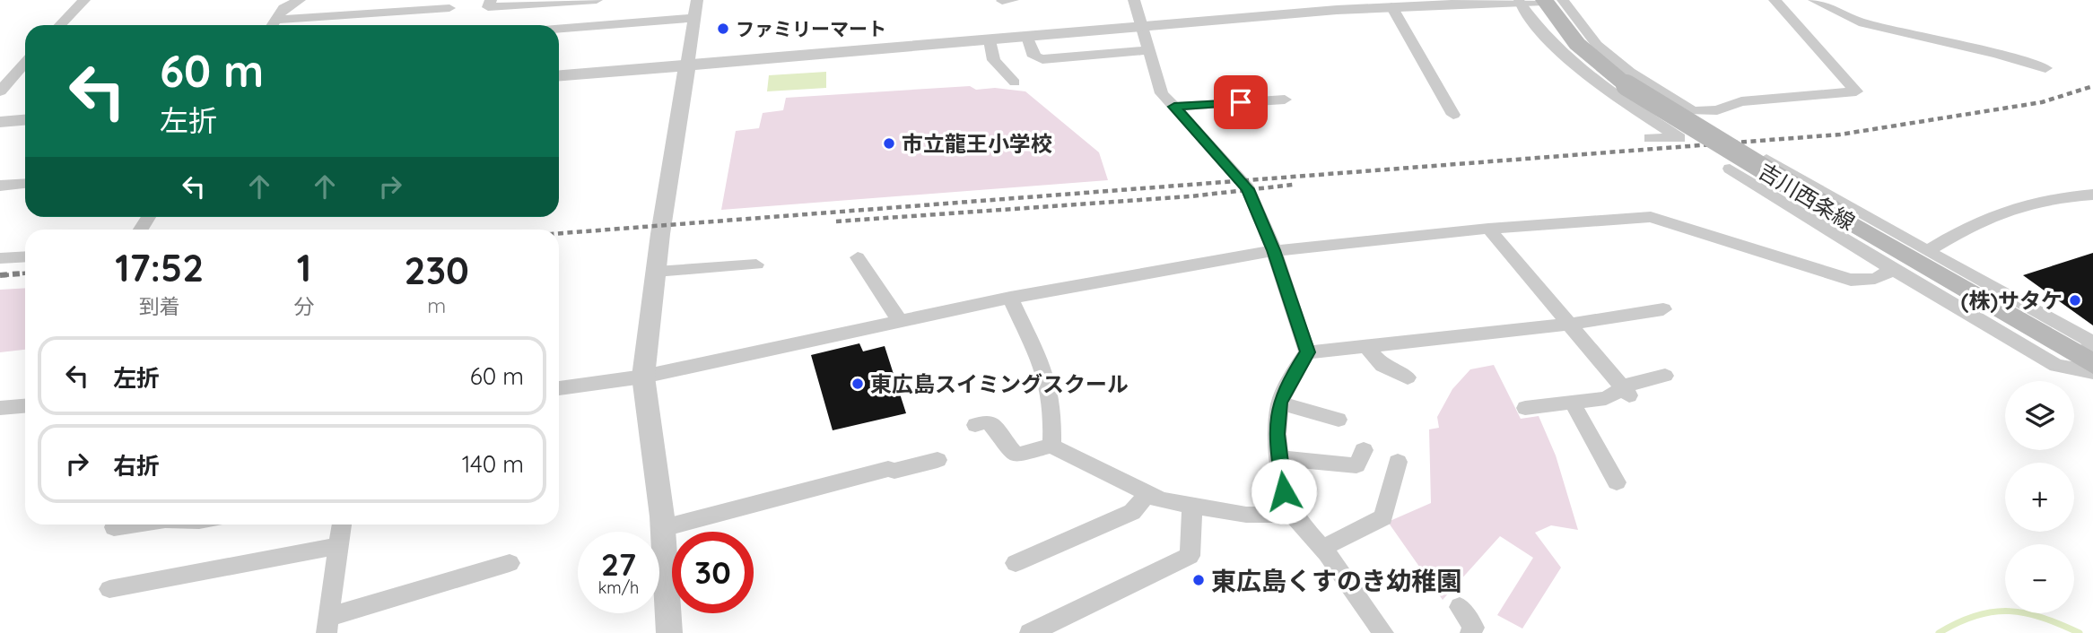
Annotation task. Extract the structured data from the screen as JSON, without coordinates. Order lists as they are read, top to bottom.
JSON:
{
  "streets": {
    "main road": ["吉川西条線"]
  },
  "places": [
    "ファミリーマート",
    "市立龍王小学校",
    "(株)サタケ",
    "東広島スイミングスクール",
    "東広島くすのき幼稚園"
  ],
  "page": {
    "turn": ["60 m", "左折"],
    "eta": [
      "17:52",
      "到着",
      "1",
      "分",
      "230",
      "m"
    ],
    "list": [
      {
        "name": "左折",
        "value": "60 m"
      },
      {
        "name": "右折",
        "value": "140 m"
      }
    ],
    "map_buttons": ["+", "−"],
    "speed": "27 km/h",
    "limit": "30"
  }
}
